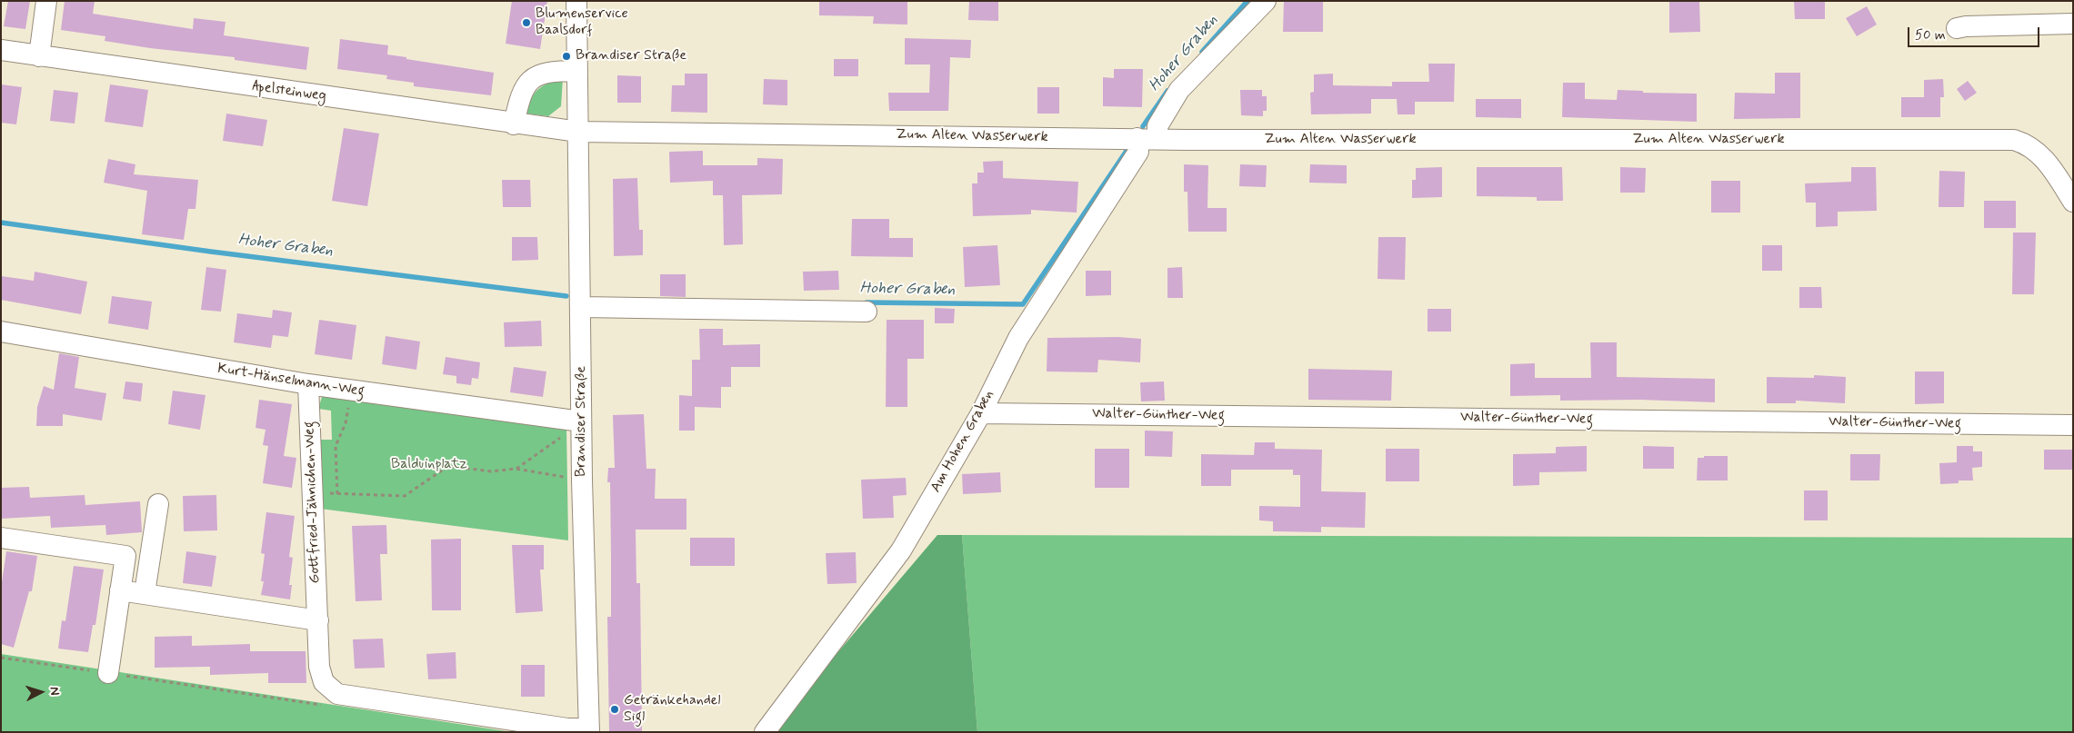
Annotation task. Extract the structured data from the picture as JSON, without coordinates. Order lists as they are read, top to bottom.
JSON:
{
  "streets": {
    "street": [
      "Apelsteinweg",
      "Zum Alten Wasserwerk",
      "Kurt-Hänselmann-Weg",
      "Walter-Günther-Weg",
      "Brandiser Straße",
      "Am Hohen Graben",
      "Gottfried-Jähnichen-Weg"
    ]
  },
  "crossings": [
    ["Apelsteinweg", "Zum Alten Wasserwerk"],
    ["Apelsteinweg", "Brandiser Straße"],
    ["Zum Alten Wasserwerk", "Brandiser Straße"],
    ["Zum Alten Wasserwerk", "Am Hohen Graben"],
    ["Kurt-Hänselmann-Weg", "Brandiser Straße"],
    ["Kurt-Hänselmann-Weg", "Gottfried-Jähnichen-Weg"],
    ["Walter-Günther-Weg", "Am Hohen Graben"],
    ["Brandiser Straße", "Gottfried-Jähnichen-Weg"]
  ],
  "water": ["Hoher Graben"],
  "parks": ["Balduinplatz"],
  "places": ["Blumenservice Baalsdorf", "Brandiser Straße", "Getränkehandel Sigl"],
  "scale_bar": "50 m",
  "north": "right"
}
